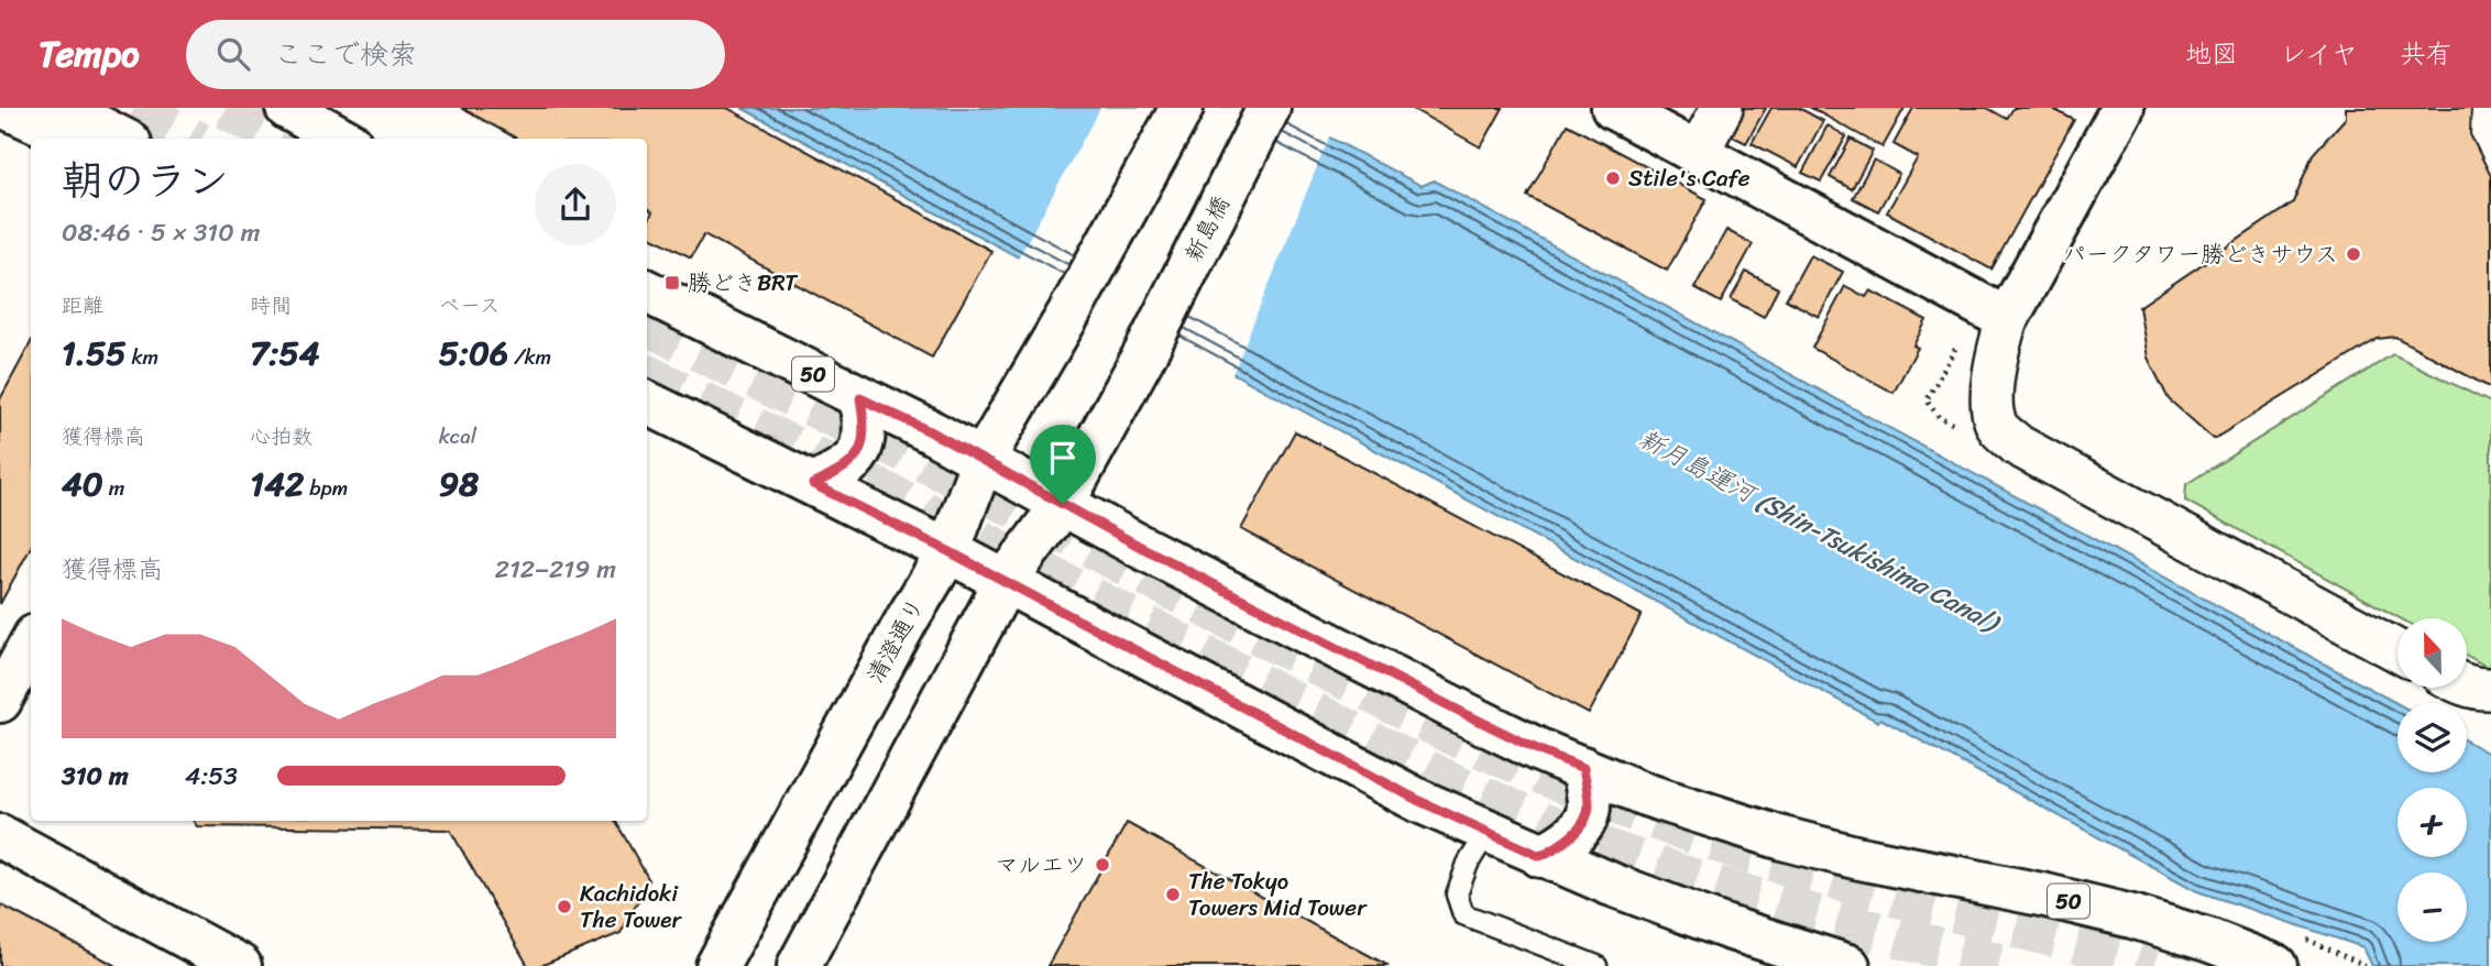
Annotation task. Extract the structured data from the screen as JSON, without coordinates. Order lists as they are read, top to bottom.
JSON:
{
  "streets": {
    "main road": ["新島橋", "50", "清澄通り"]
  },
  "crossings": [
    ["新島橋", "50"],
    ["50", "清澄通り"]
  ],
  "water": ["新月島運河 (Shin-Tsukishima Canal)"],
  "places": {
    "other": [
      "Stile's Cafe",
      "パークタワー勝どきサウス",
      "マルエツ",
      "The Tokyo Towers Mid Tower",
      "Kachidoki The Tower"
    ],
    "transit": ["勝どきBRT"]
  },
  "north": "top",
  "page": {
    "header": "Tempo",
    "search": "ここで検索",
    "nav": ["地図", "レイヤ", "共有"],
    "heading": ["朝のラン", "08:46 · 5 × 310 m"],
    "stats": [
      ["距離", "1.55 km"],
      ["時間", "7:54"],
      ["ペース", "5:06 /km"],
      ["獲得標高", "40 m"],
      ["心拍数", "142 bpm"],
      ["kcal", "98"]
    ],
    "chart": ["獲得標高", "212–219 m"],
    "map_buttons": ["+", "−"],
    "list": [
      {
        "name": "310 m",
        "note": "4:53"
      }
    ]
  }
}
